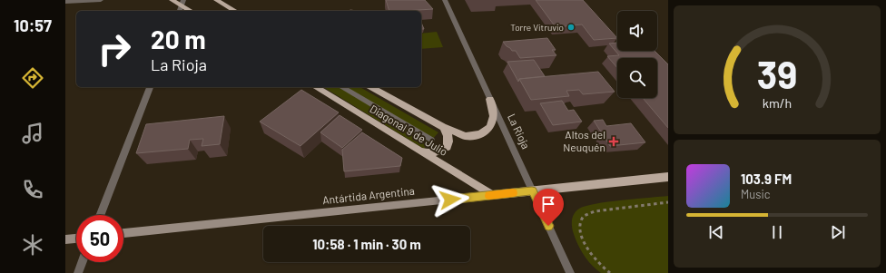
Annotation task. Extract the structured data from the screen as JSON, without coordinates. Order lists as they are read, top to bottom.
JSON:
{
  "streets": {
    "main road": ["Diagonal 9 de Julio", "Antártida Argentina"],
    "street": ["La Rioja"]
  },
  "crossings": [
    ["Diagonal 9 de Julio", "La Rioja"],
    ["Diagonal 9 de Julio", "Antártida Argentina"],
    ["La Rioja", "Antártida Argentina"]
  ],
  "places": {
    "other": ["Torre Vitruvio"],
    "health": ["Altos del Neuquén"]
  },
  "page": {
    "tabs": "10:57",
    "turn": ["20 m", "La Rioja"],
    "song": ["103.9 FM", "Music"],
    "limit": "50",
    "trip": "10:58 · 1 min · 30 m",
    "gauge": ["39", "km/h"]
  }
}
